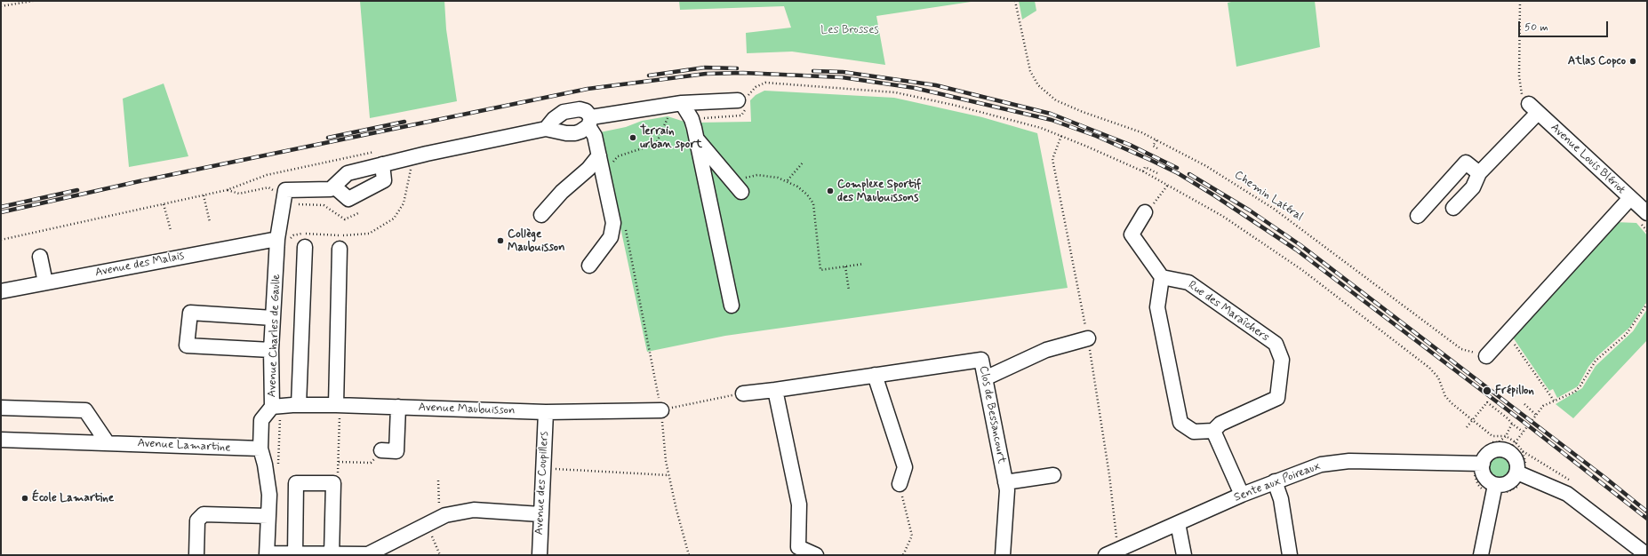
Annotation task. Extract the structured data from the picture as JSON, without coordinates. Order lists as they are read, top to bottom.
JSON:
{
  "streets": {
    "street": [
      "Avenue Louis Blériot",
      "Avenue des Malais",
      "Rue des Maraîchers",
      "Avenue Charles de Gaulle",
      "Avenue Maubuisson",
      "Clos de Bessancourt",
      "Avenue Lamartine",
      "Sente aux Poireaux",
      "Avenue des Coupillers"
    ],
    "path": ["Chemin Latéral"]
  },
  "crossings": [
    ["Avenue des Malais", "Avenue Charles de Gaulle"],
    ["Avenue Charles de Gaulle", "Avenue Maubuisson"],
    ["Avenue Charles de Gaulle", "Avenue Lamartine"],
    ["Avenue Maubuisson", "Avenue des Coupillers"]
  ],
  "parks": ["Les Brosses"],
  "places": [
    "Atlas Copco",
    "Terrain urban sport",
    "Complexe Sportif des Maubuissons",
    "Collège Maubuisson",
    "Frépillon",
    "École Lamartine"
  ],
  "scale_bar": "50 m"
}
